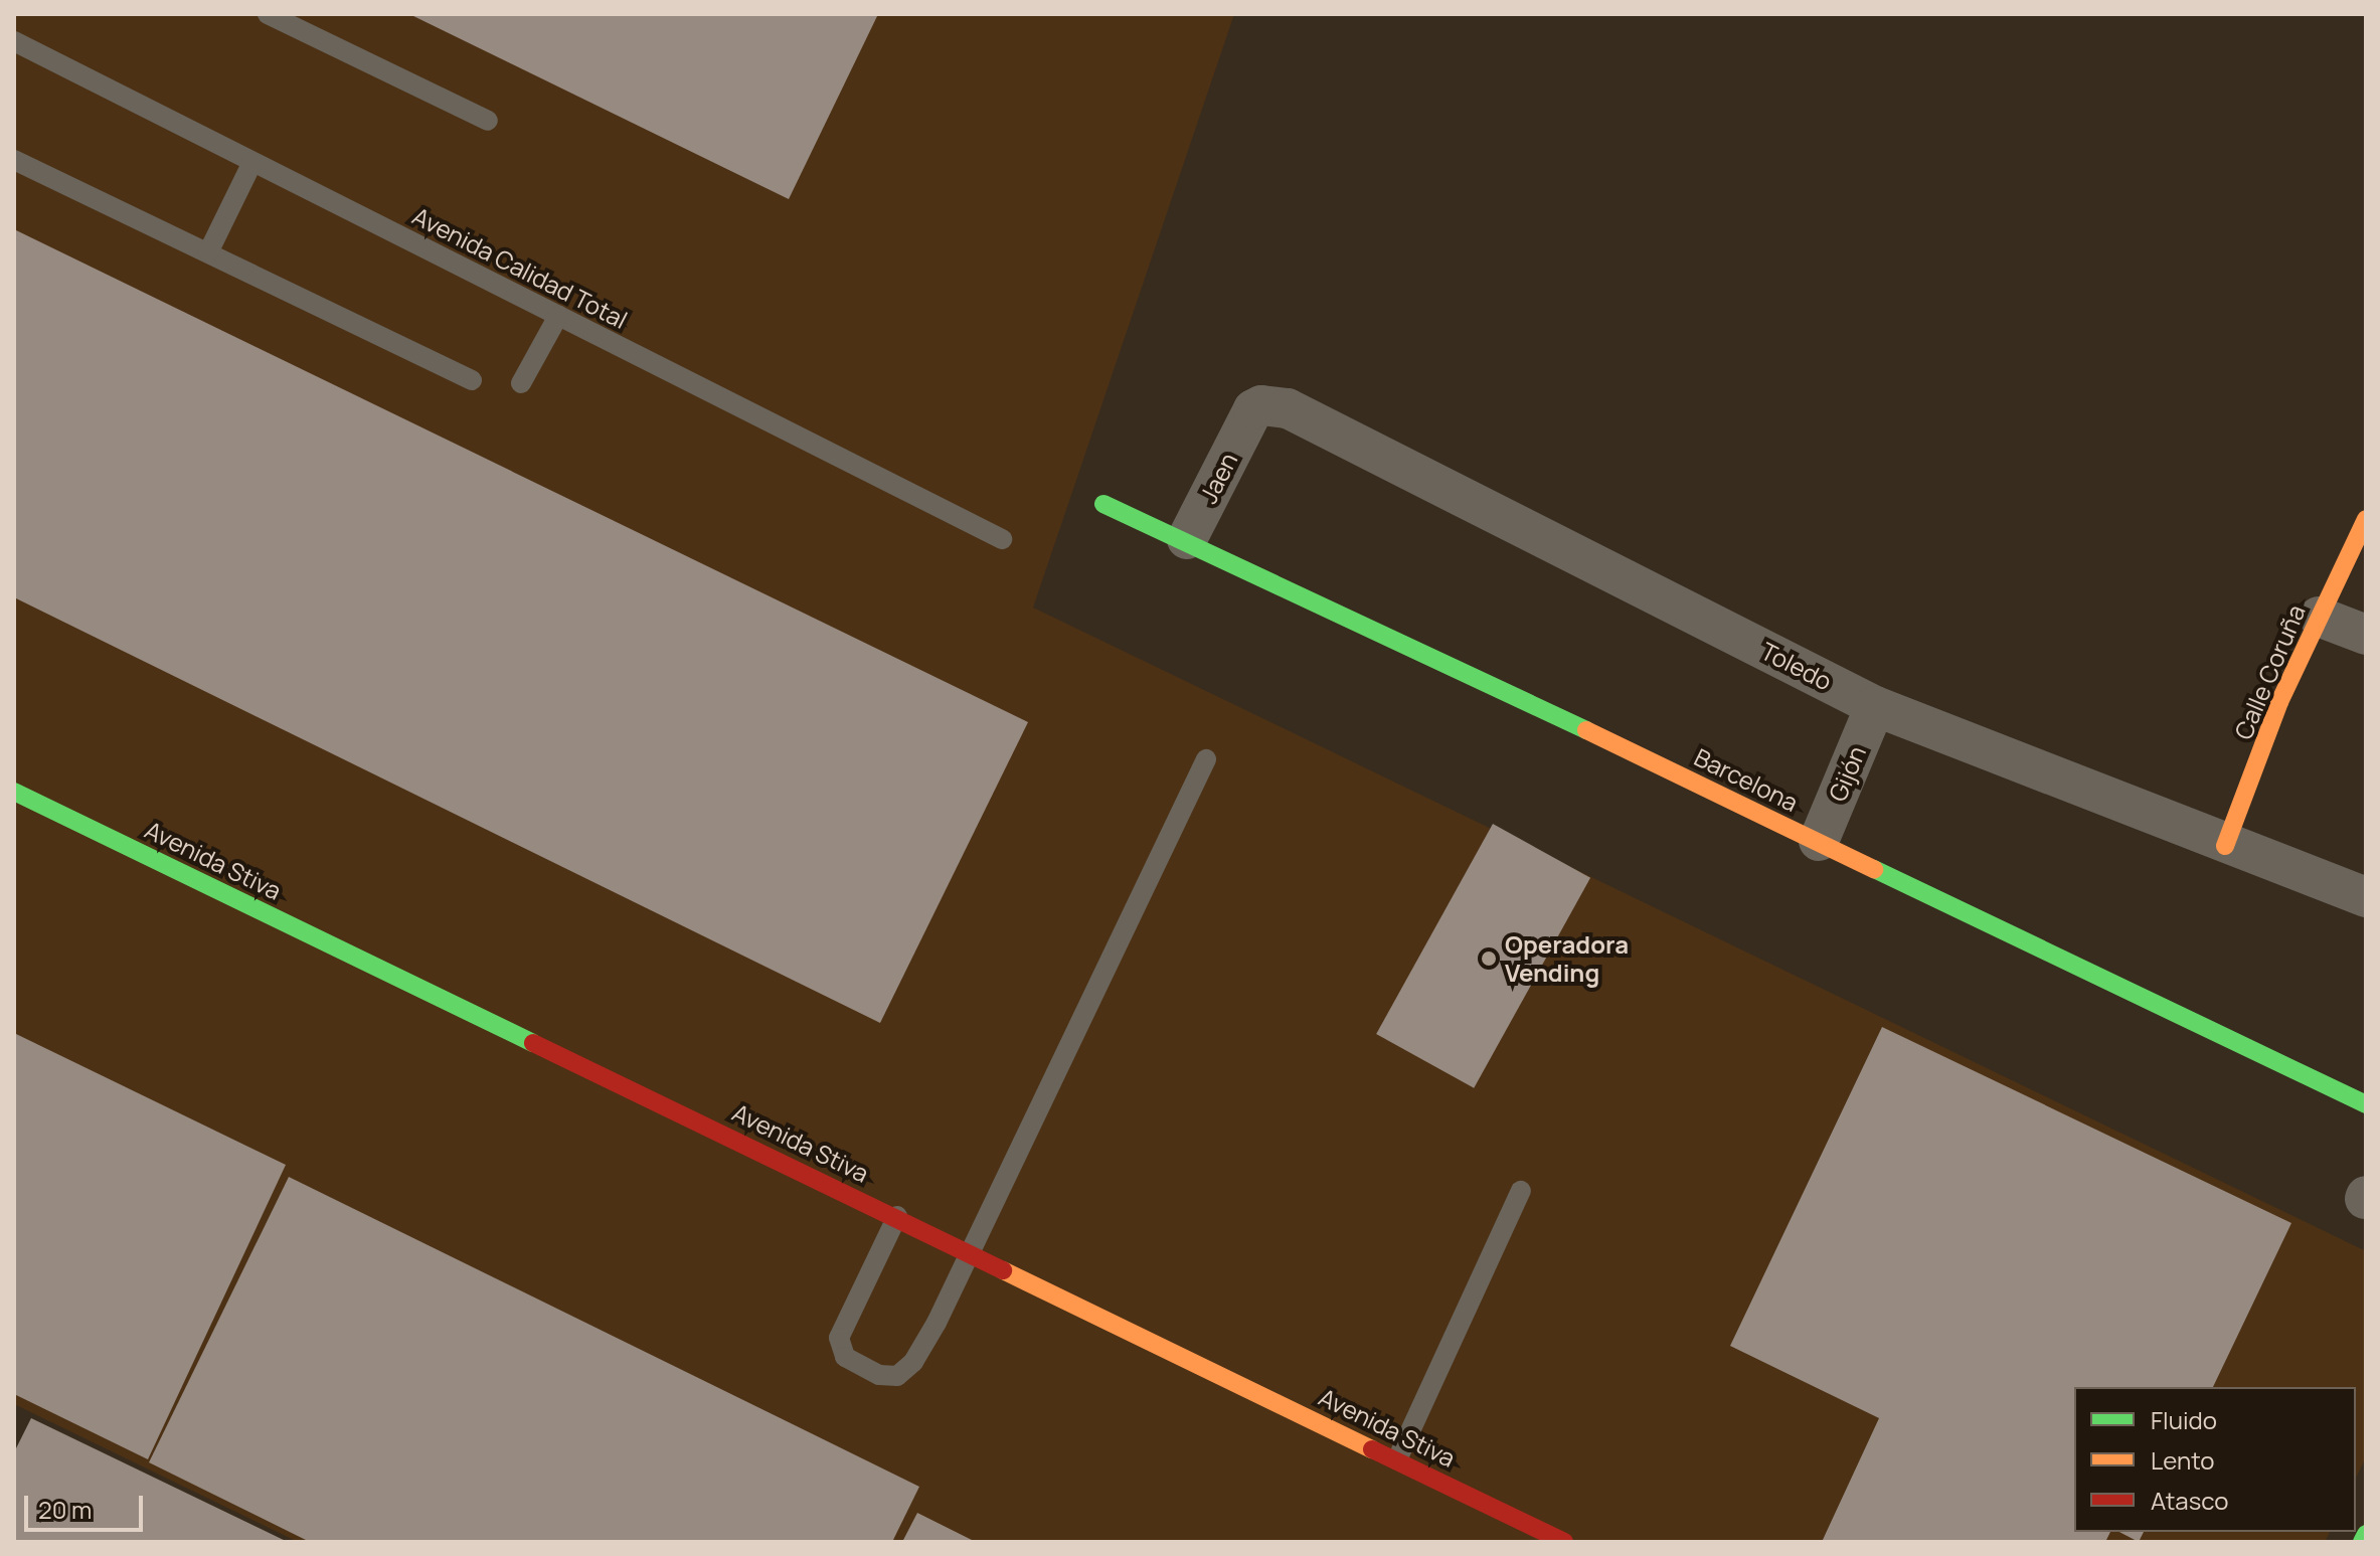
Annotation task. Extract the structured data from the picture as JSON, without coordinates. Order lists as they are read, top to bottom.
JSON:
{
  "streets": {
    "street": [
      "Jaen",
      "Toledo",
      "Calle Coruña",
      "Gijón",
      "Barcelona",
      "Avenida Stiva"
    ],
    "lane": ["Avenida Calidad Total"]
  },
  "crossings": [
    ["Jaen", "Toledo"],
    ["Jaen", "Barcelona"],
    ["Toledo", "Calle Coruña"],
    ["Toledo", "Gijón"],
    ["Gijón", "Barcelona"]
  ],
  "places": ["Operadora Vending"],
  "legend": ["Fluido", "Lento", "Atasco"],
  "scale_bar": "20 m"
}
